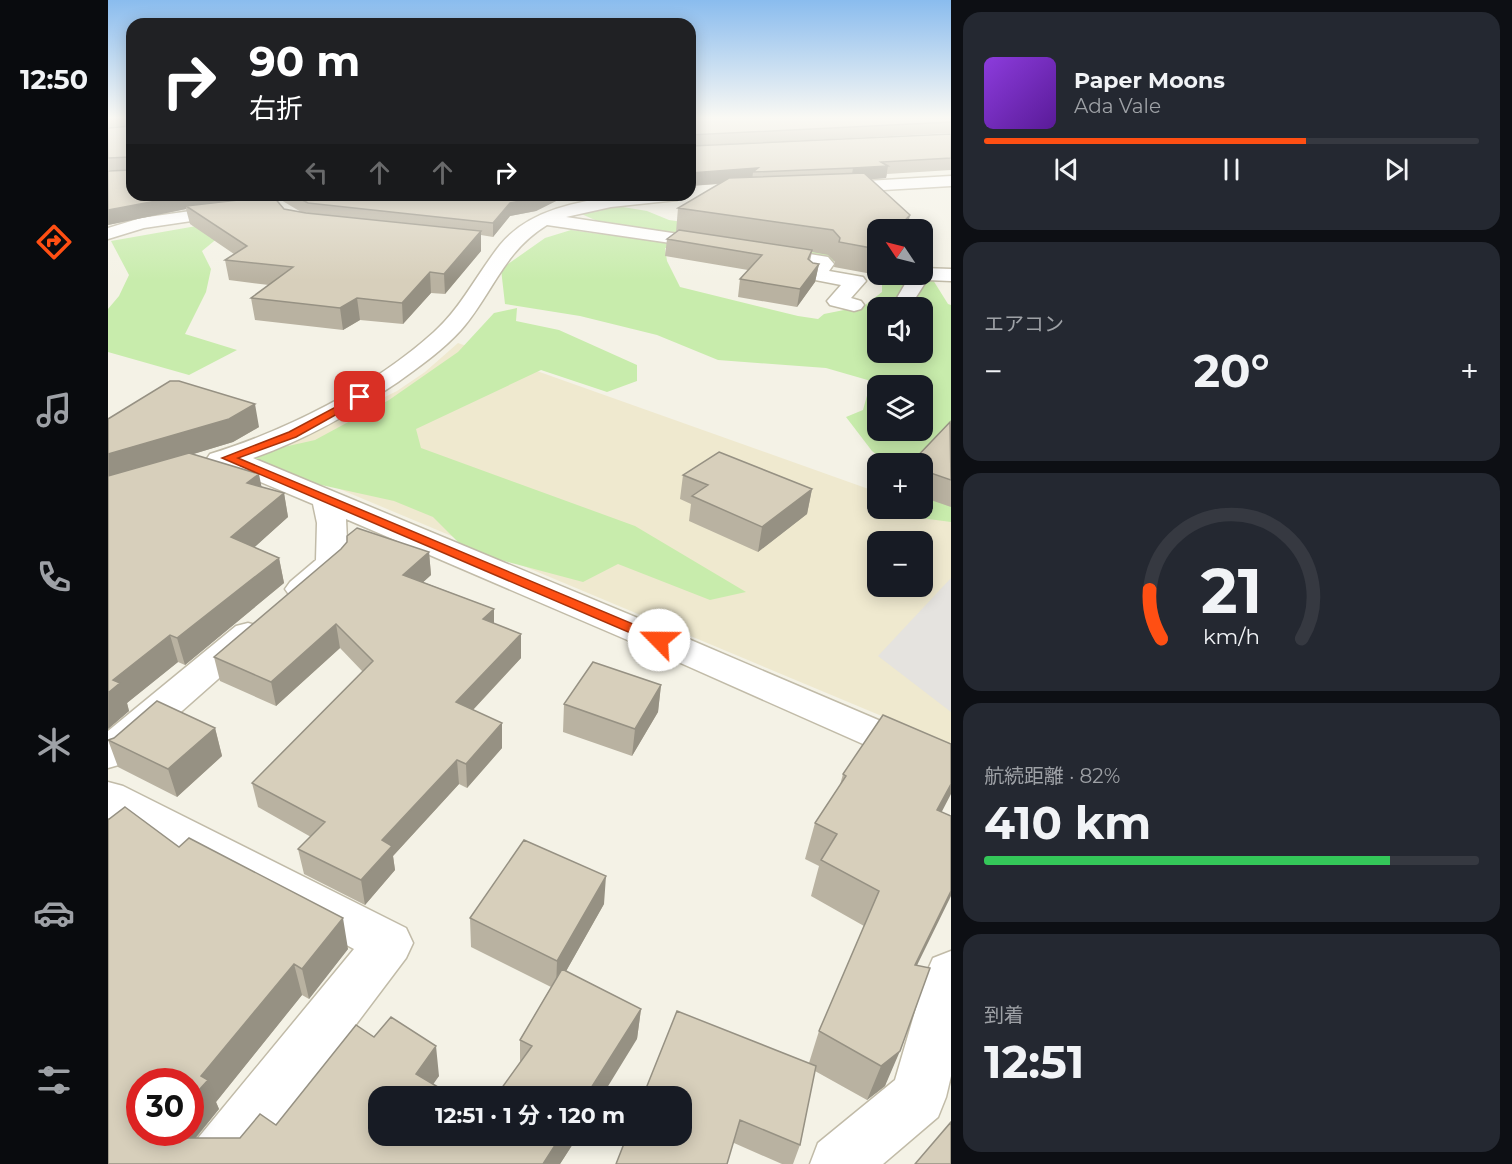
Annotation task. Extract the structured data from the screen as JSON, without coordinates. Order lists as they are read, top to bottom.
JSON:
{
  "north": "top left",
  "page": {
    "tabs": "12:50",
    "turn": ["90 m", "右折"],
    "song": ["Paper Moons", "Ada Vale"],
    "map_buttons": ["+", "−"],
    "tile": [
      "エアコン",
      ["航続距離 · 82%", "410 km"],
      ["到着", "12:51"]
    ],
    "heat": ["−", "20°", "+"],
    "limit": "30",
    "trip": "12:51 · 1 分 · 120 m",
    "gauge": ["21", "km/h"]
  }
}
